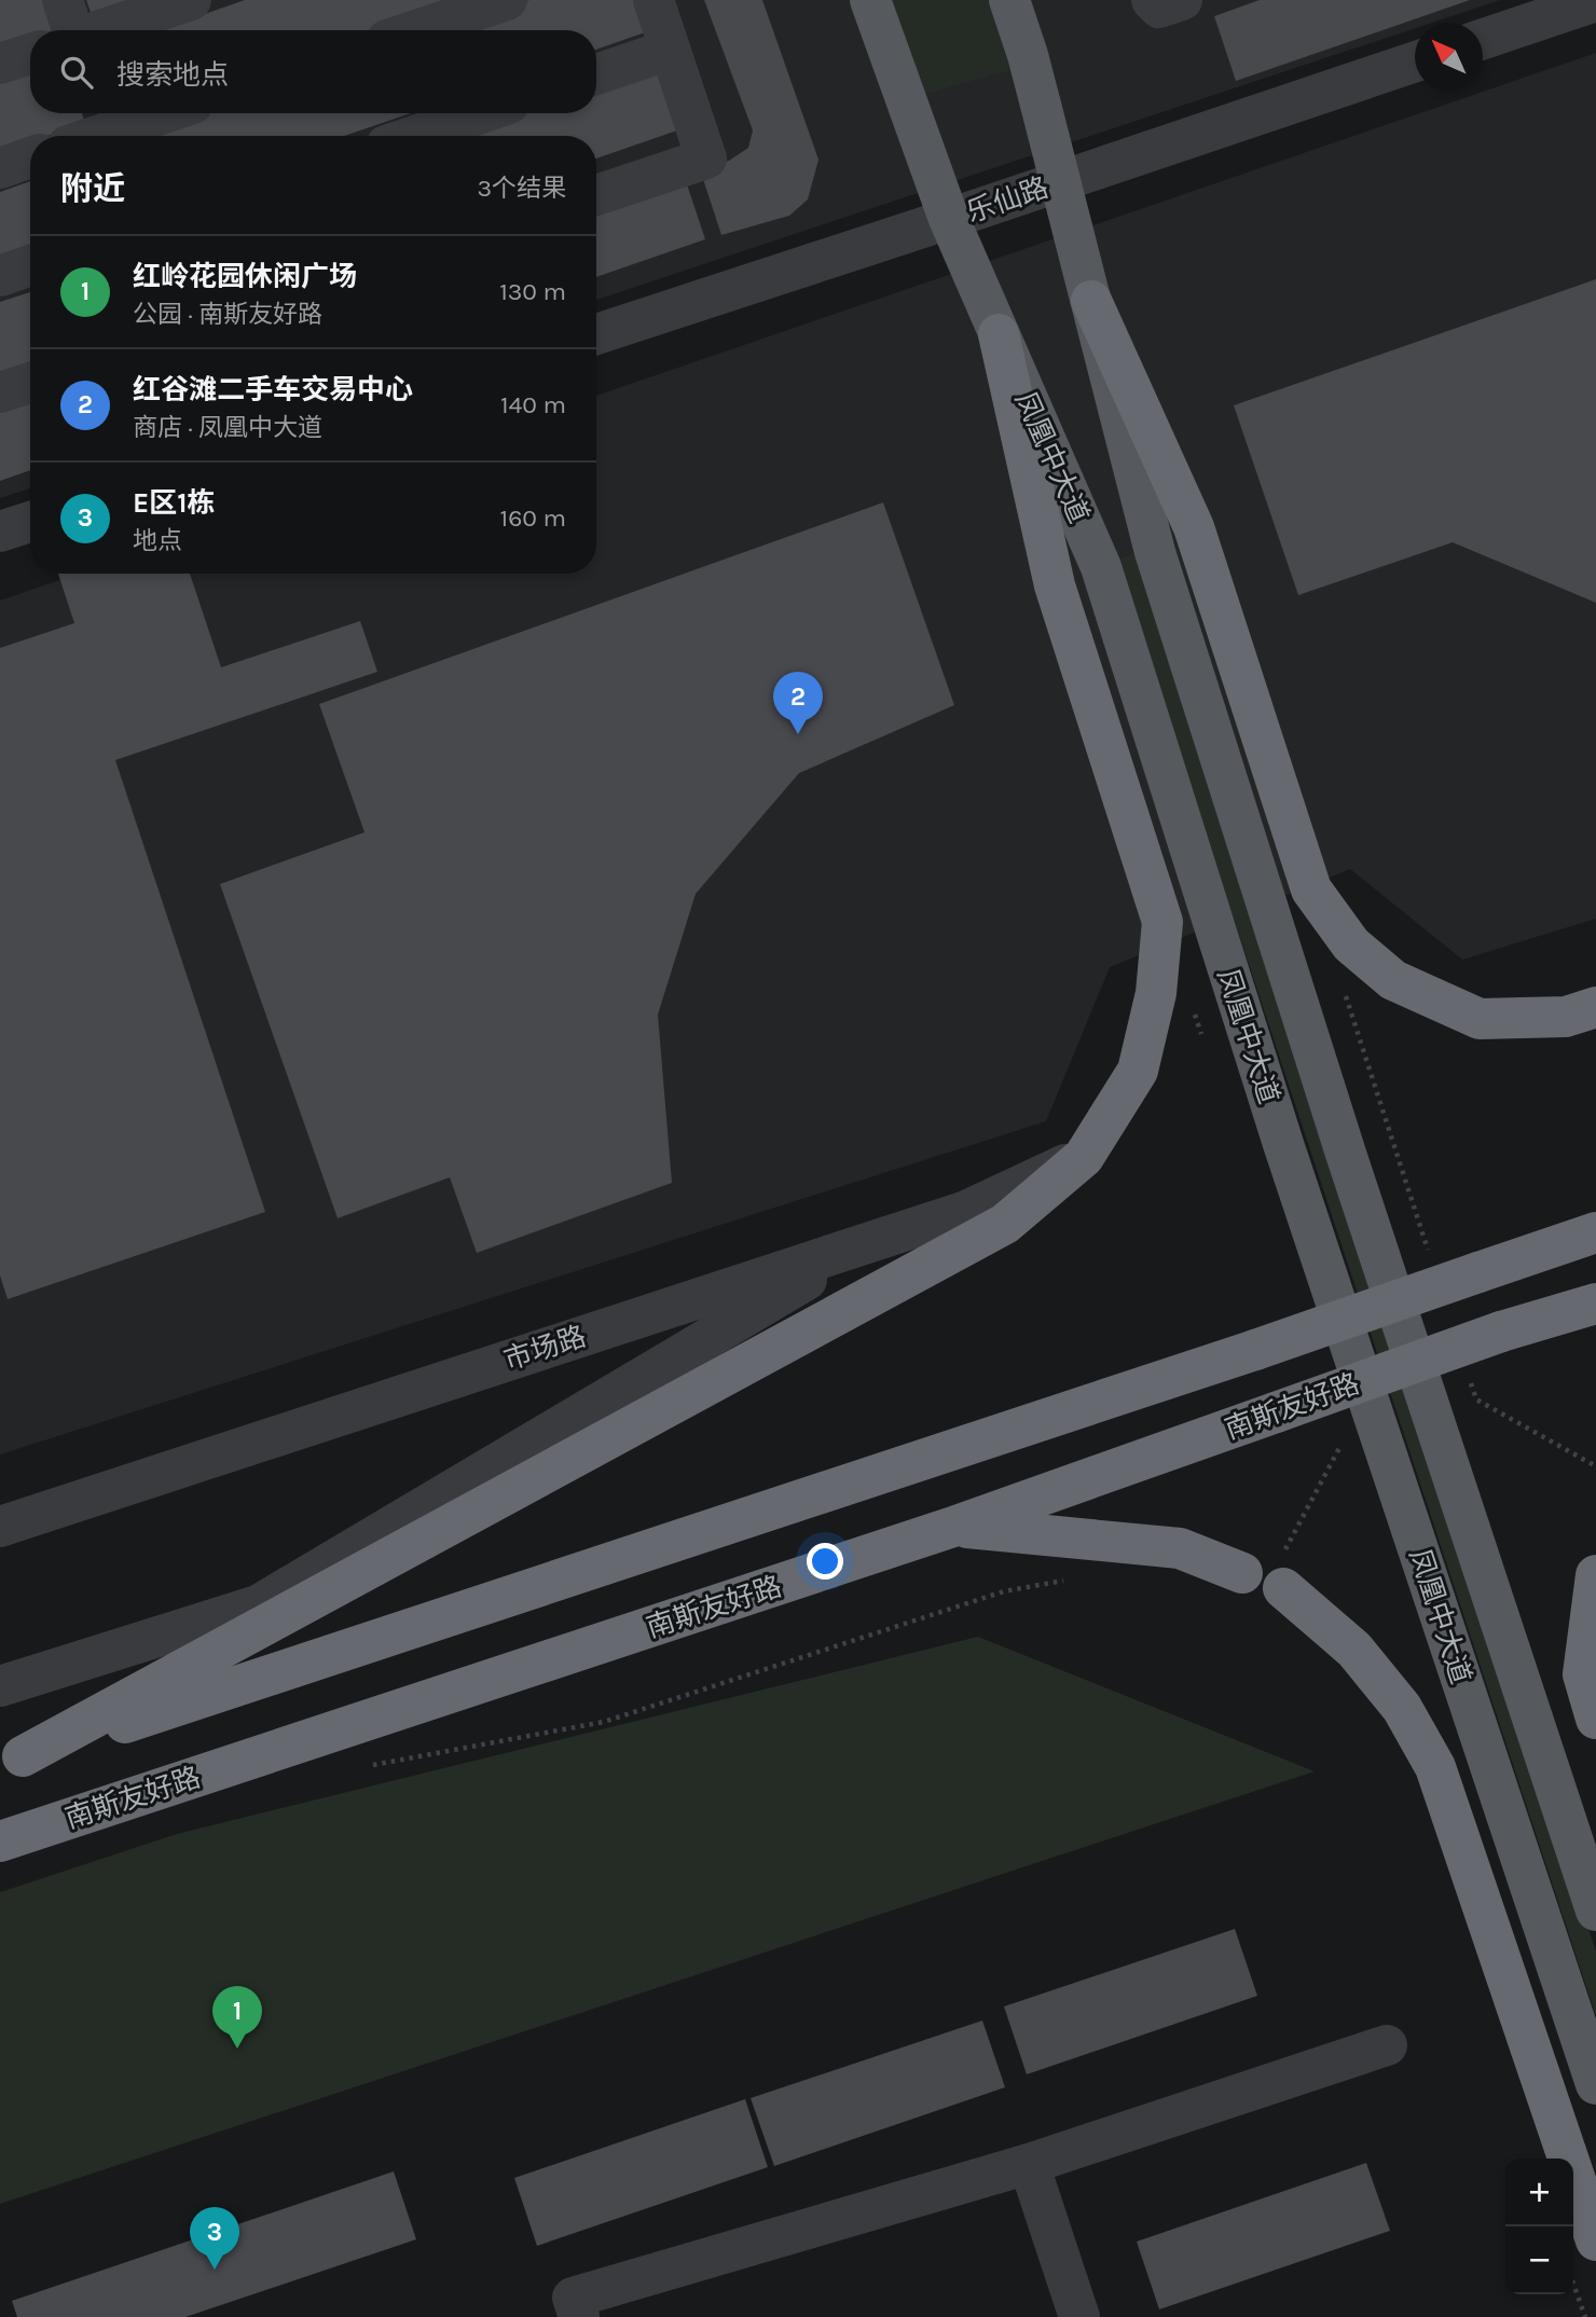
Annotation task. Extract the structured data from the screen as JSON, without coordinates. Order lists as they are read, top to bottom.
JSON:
{
  "streets": {
    "highway": ["南斯友好路"],
    "main road": ["凤凰中大道"],
    "street": ["乐仙路", "市场路"]
  },
  "crossings": [
    ["乐仙路", "凤凰中大道"]
  ],
  "north": "top left",
  "page": {
    "search": "搜索地点",
    "heading": ["附近", "3个结果"],
    "list": [
      {
        "mark": "1",
        "name": "红岭花园休闲广场",
        "note": "公园 · 南斯友好路",
        "value": "130 m"
      },
      {
        "mark": "2",
        "name": "红谷滩二手车交易中心",
        "note": "商店 · 凤凰中大道",
        "value": "140 m"
      },
      {
        "mark": "3",
        "name": "E区1栋",
        "note": "地点",
        "value": "160 m"
      }
    ],
    "pins": ["2", "1", "3"],
    "map_buttons": ["+", "−"]
  }
}
